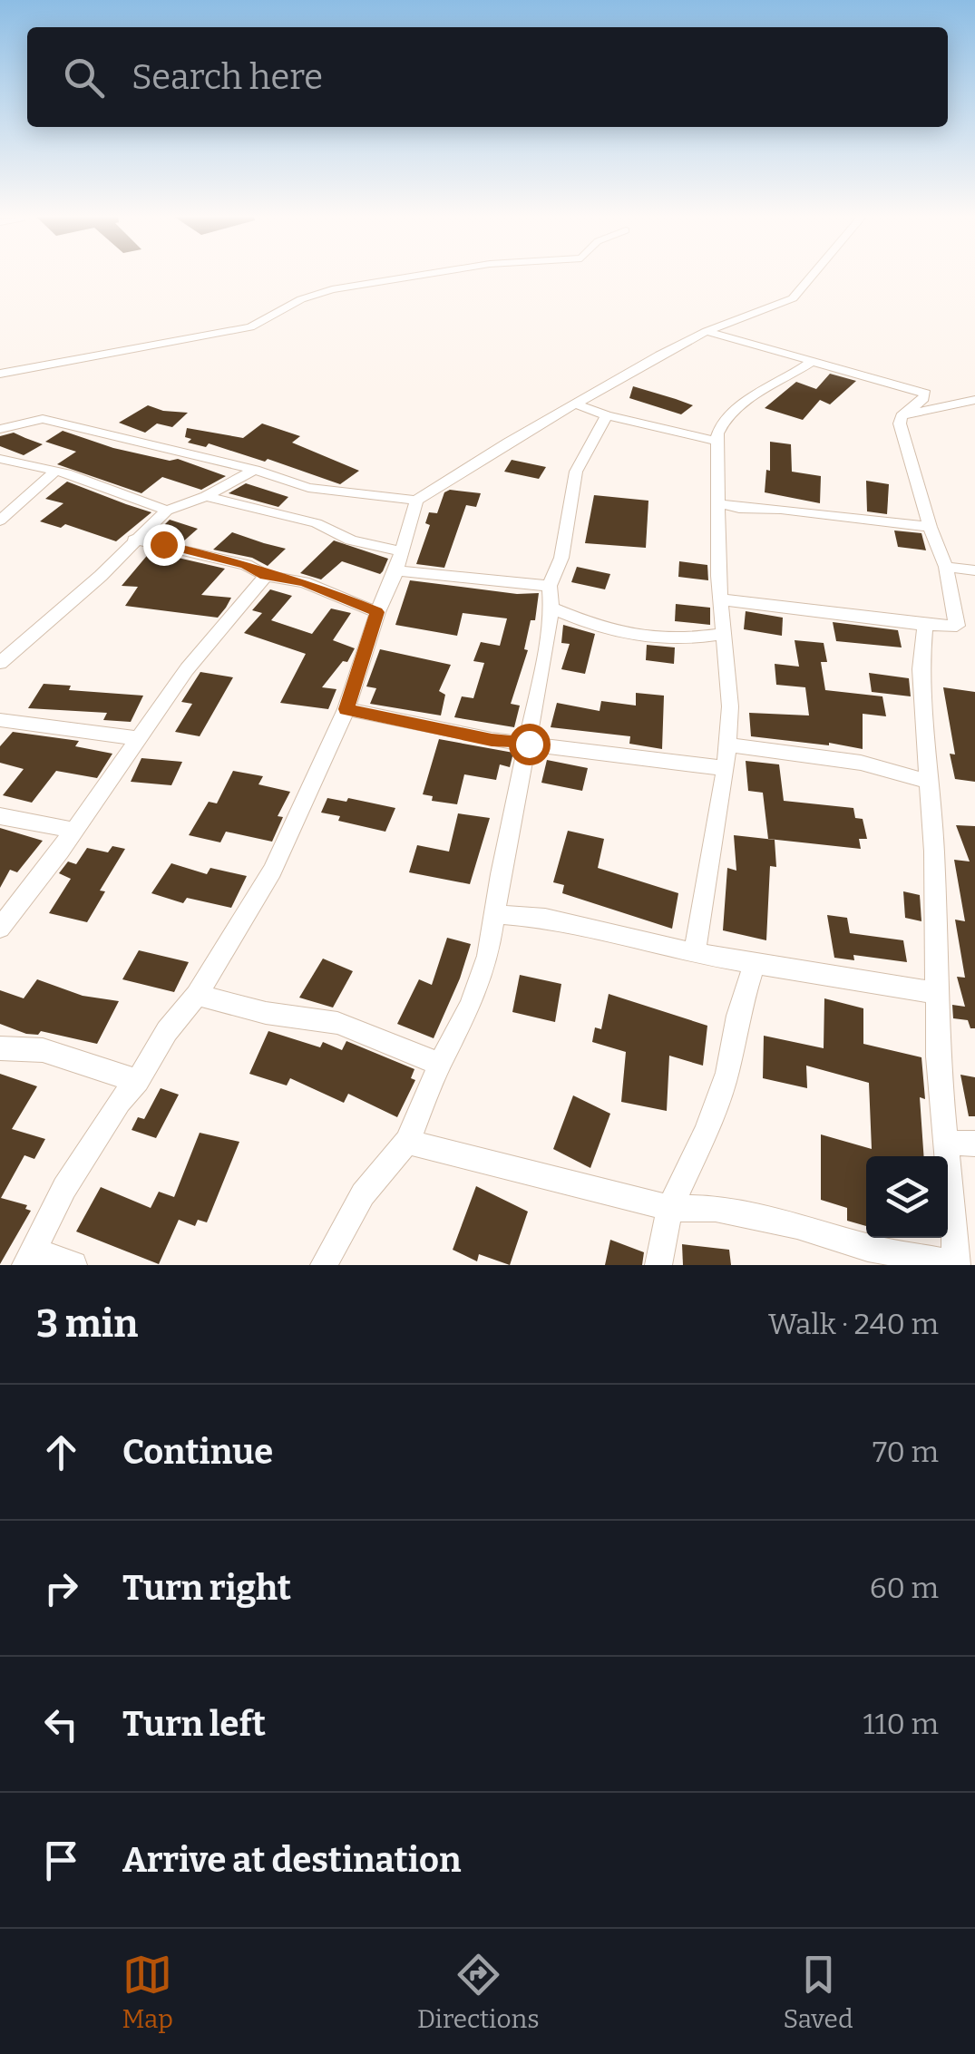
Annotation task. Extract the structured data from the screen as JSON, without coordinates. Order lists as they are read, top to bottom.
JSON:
{
  "page": {
    "search": "Search here",
    "heading": ["3 min", "Walk · 240 m"],
    "list": [
      ["Continue", "70 m"],
      ["Turn right", "60 m"],
      ["Turn left", "110 m"],
      "Arrive at destination"
    ],
    "nav": ["Map", "Directions", "Saved"]
  }
}
